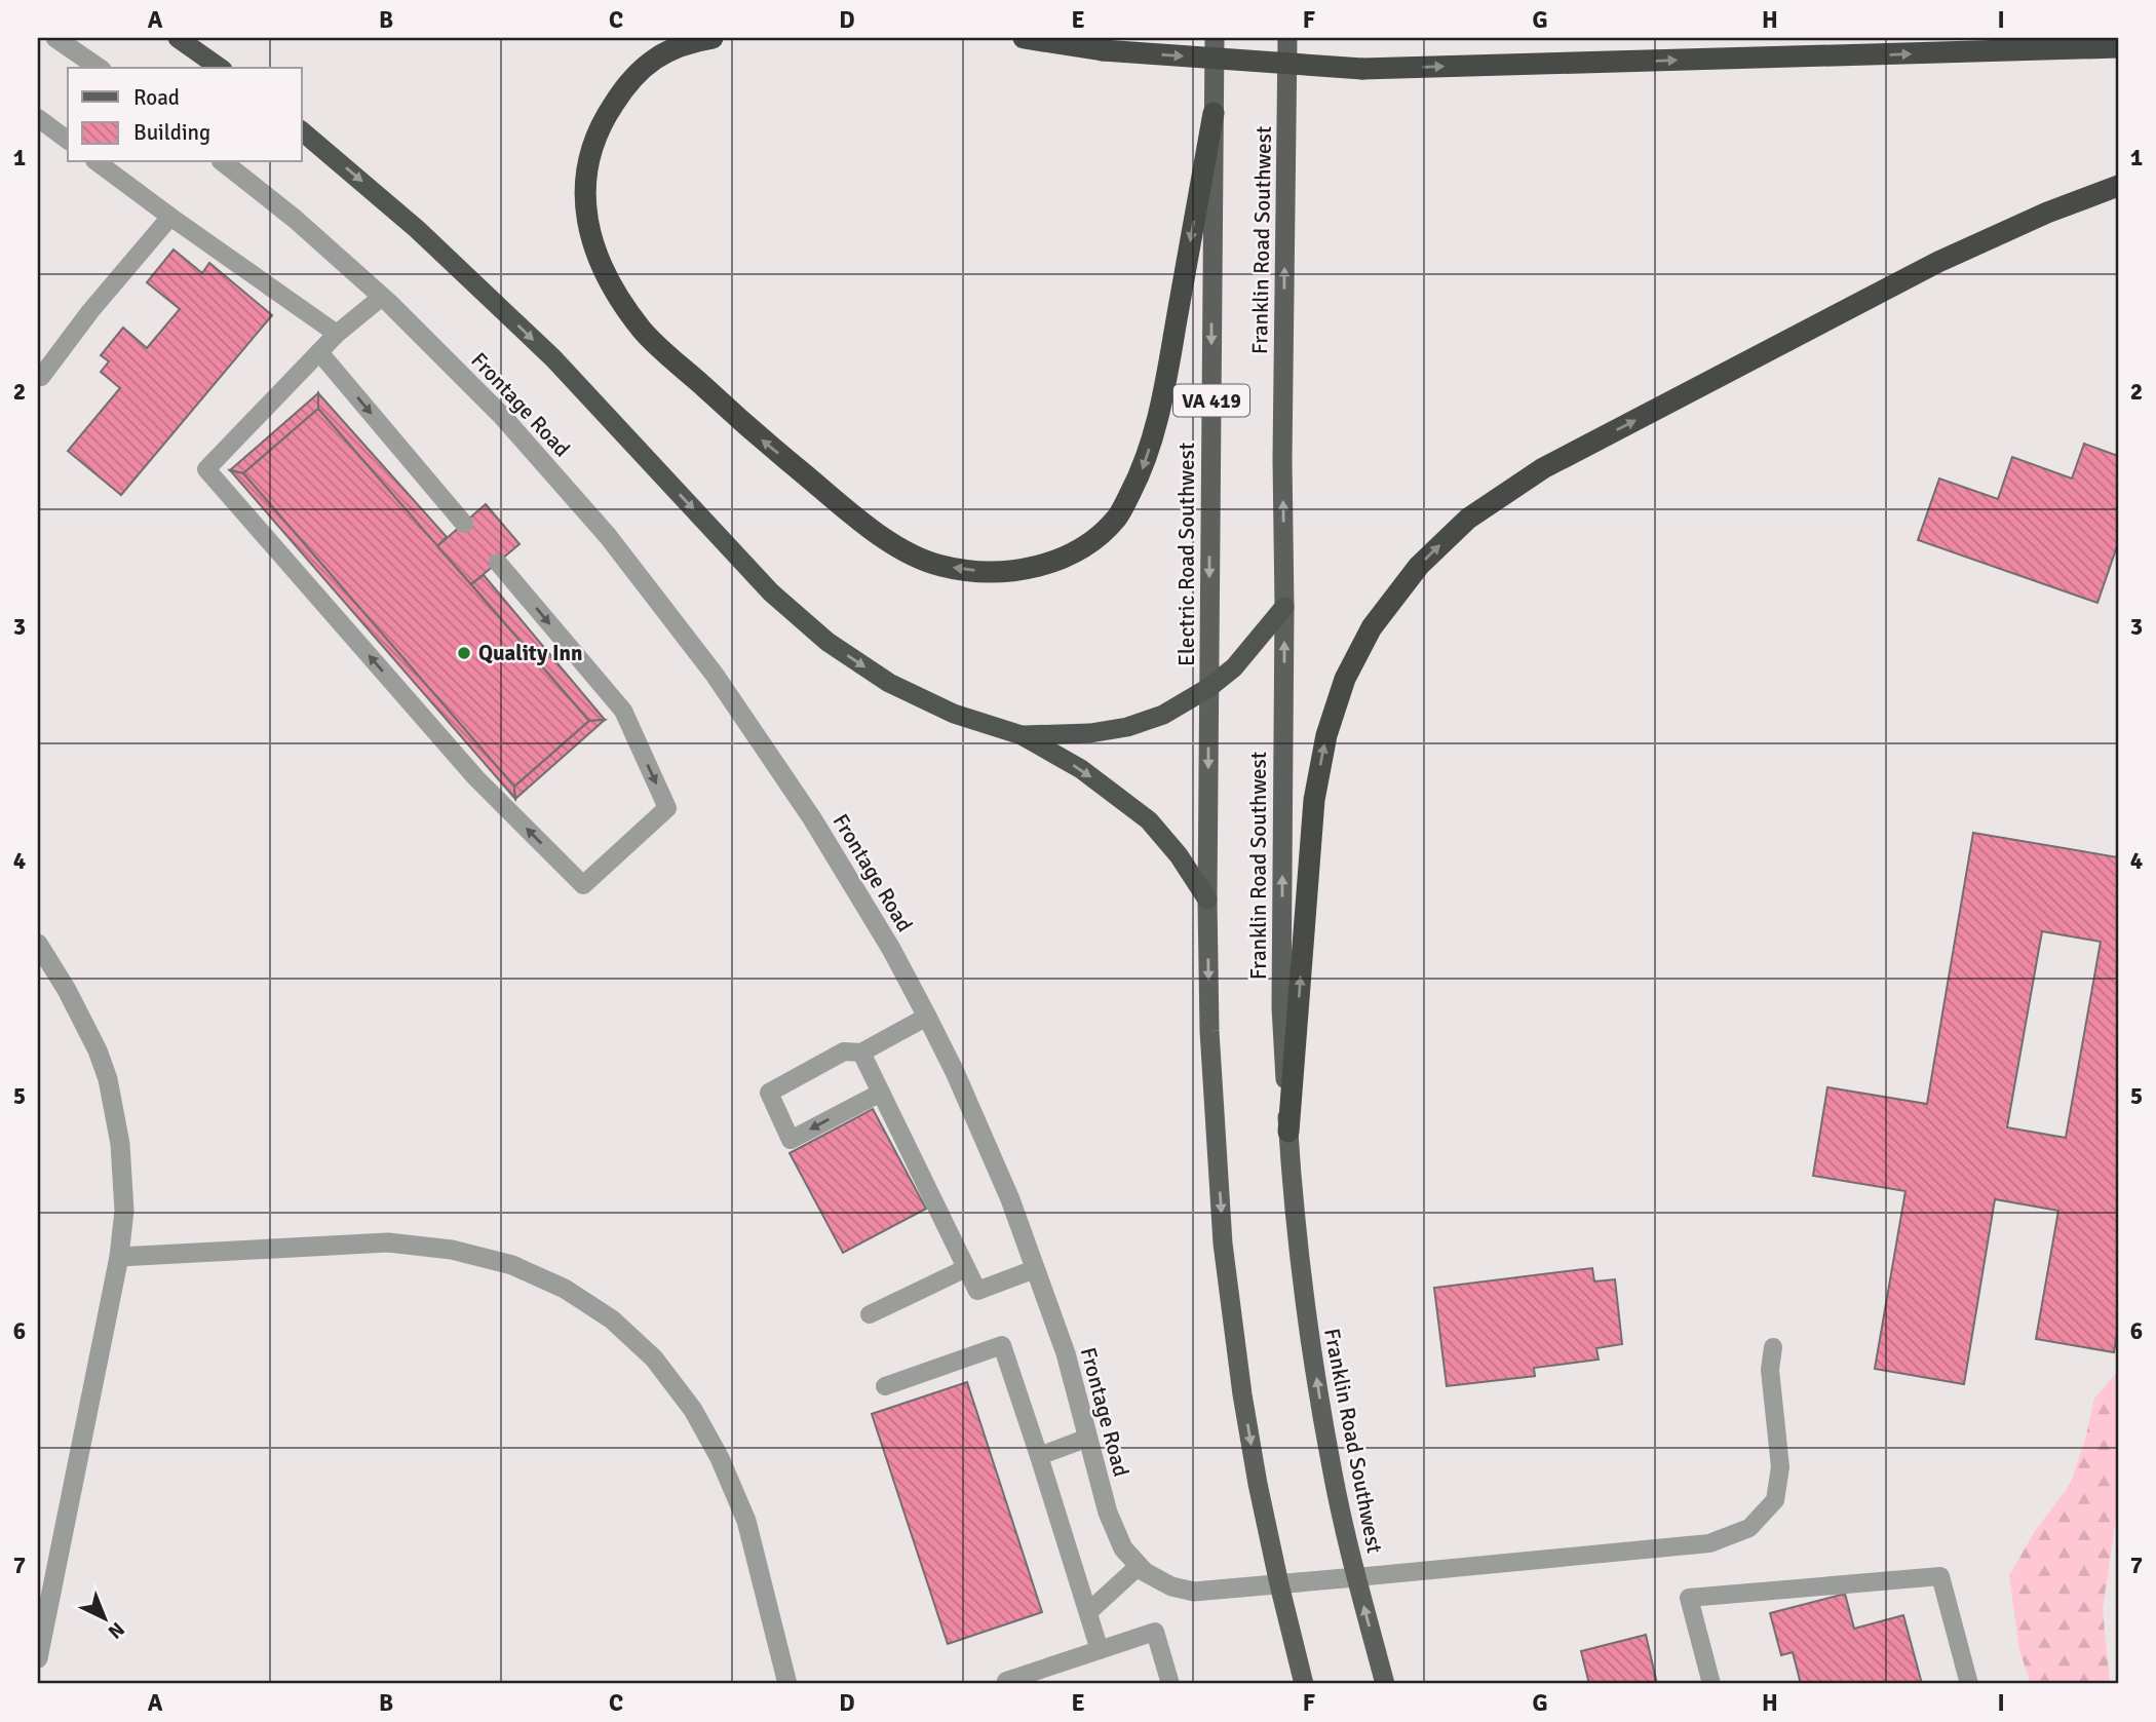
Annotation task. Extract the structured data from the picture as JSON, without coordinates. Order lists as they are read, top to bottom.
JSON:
{
  "streets": {
    "main road": ["Franklin Road Southwest", "VA 419", "Electric Road Southwest"],
    "street": ["Frontage Road"]
  },
  "crossings": [
    ["Franklin Road Southwest", "Frontage Road"]
  ],
  "one_way": ["Electric Road Southwest"],
  "places": ["Quality Inn"],
  "legend": ["Road", "Building"],
  "north": "bottom right",
  "grid": {
    "columns": [
      "A",
      "B",
      "C",
      "D",
      "E",
      "F",
      "G",
      "H",
      "I"
    ],
    "rows": [
      "1",
      "2",
      "3",
      "4",
      "5",
      "6",
      "7"
    ]
  }
}
